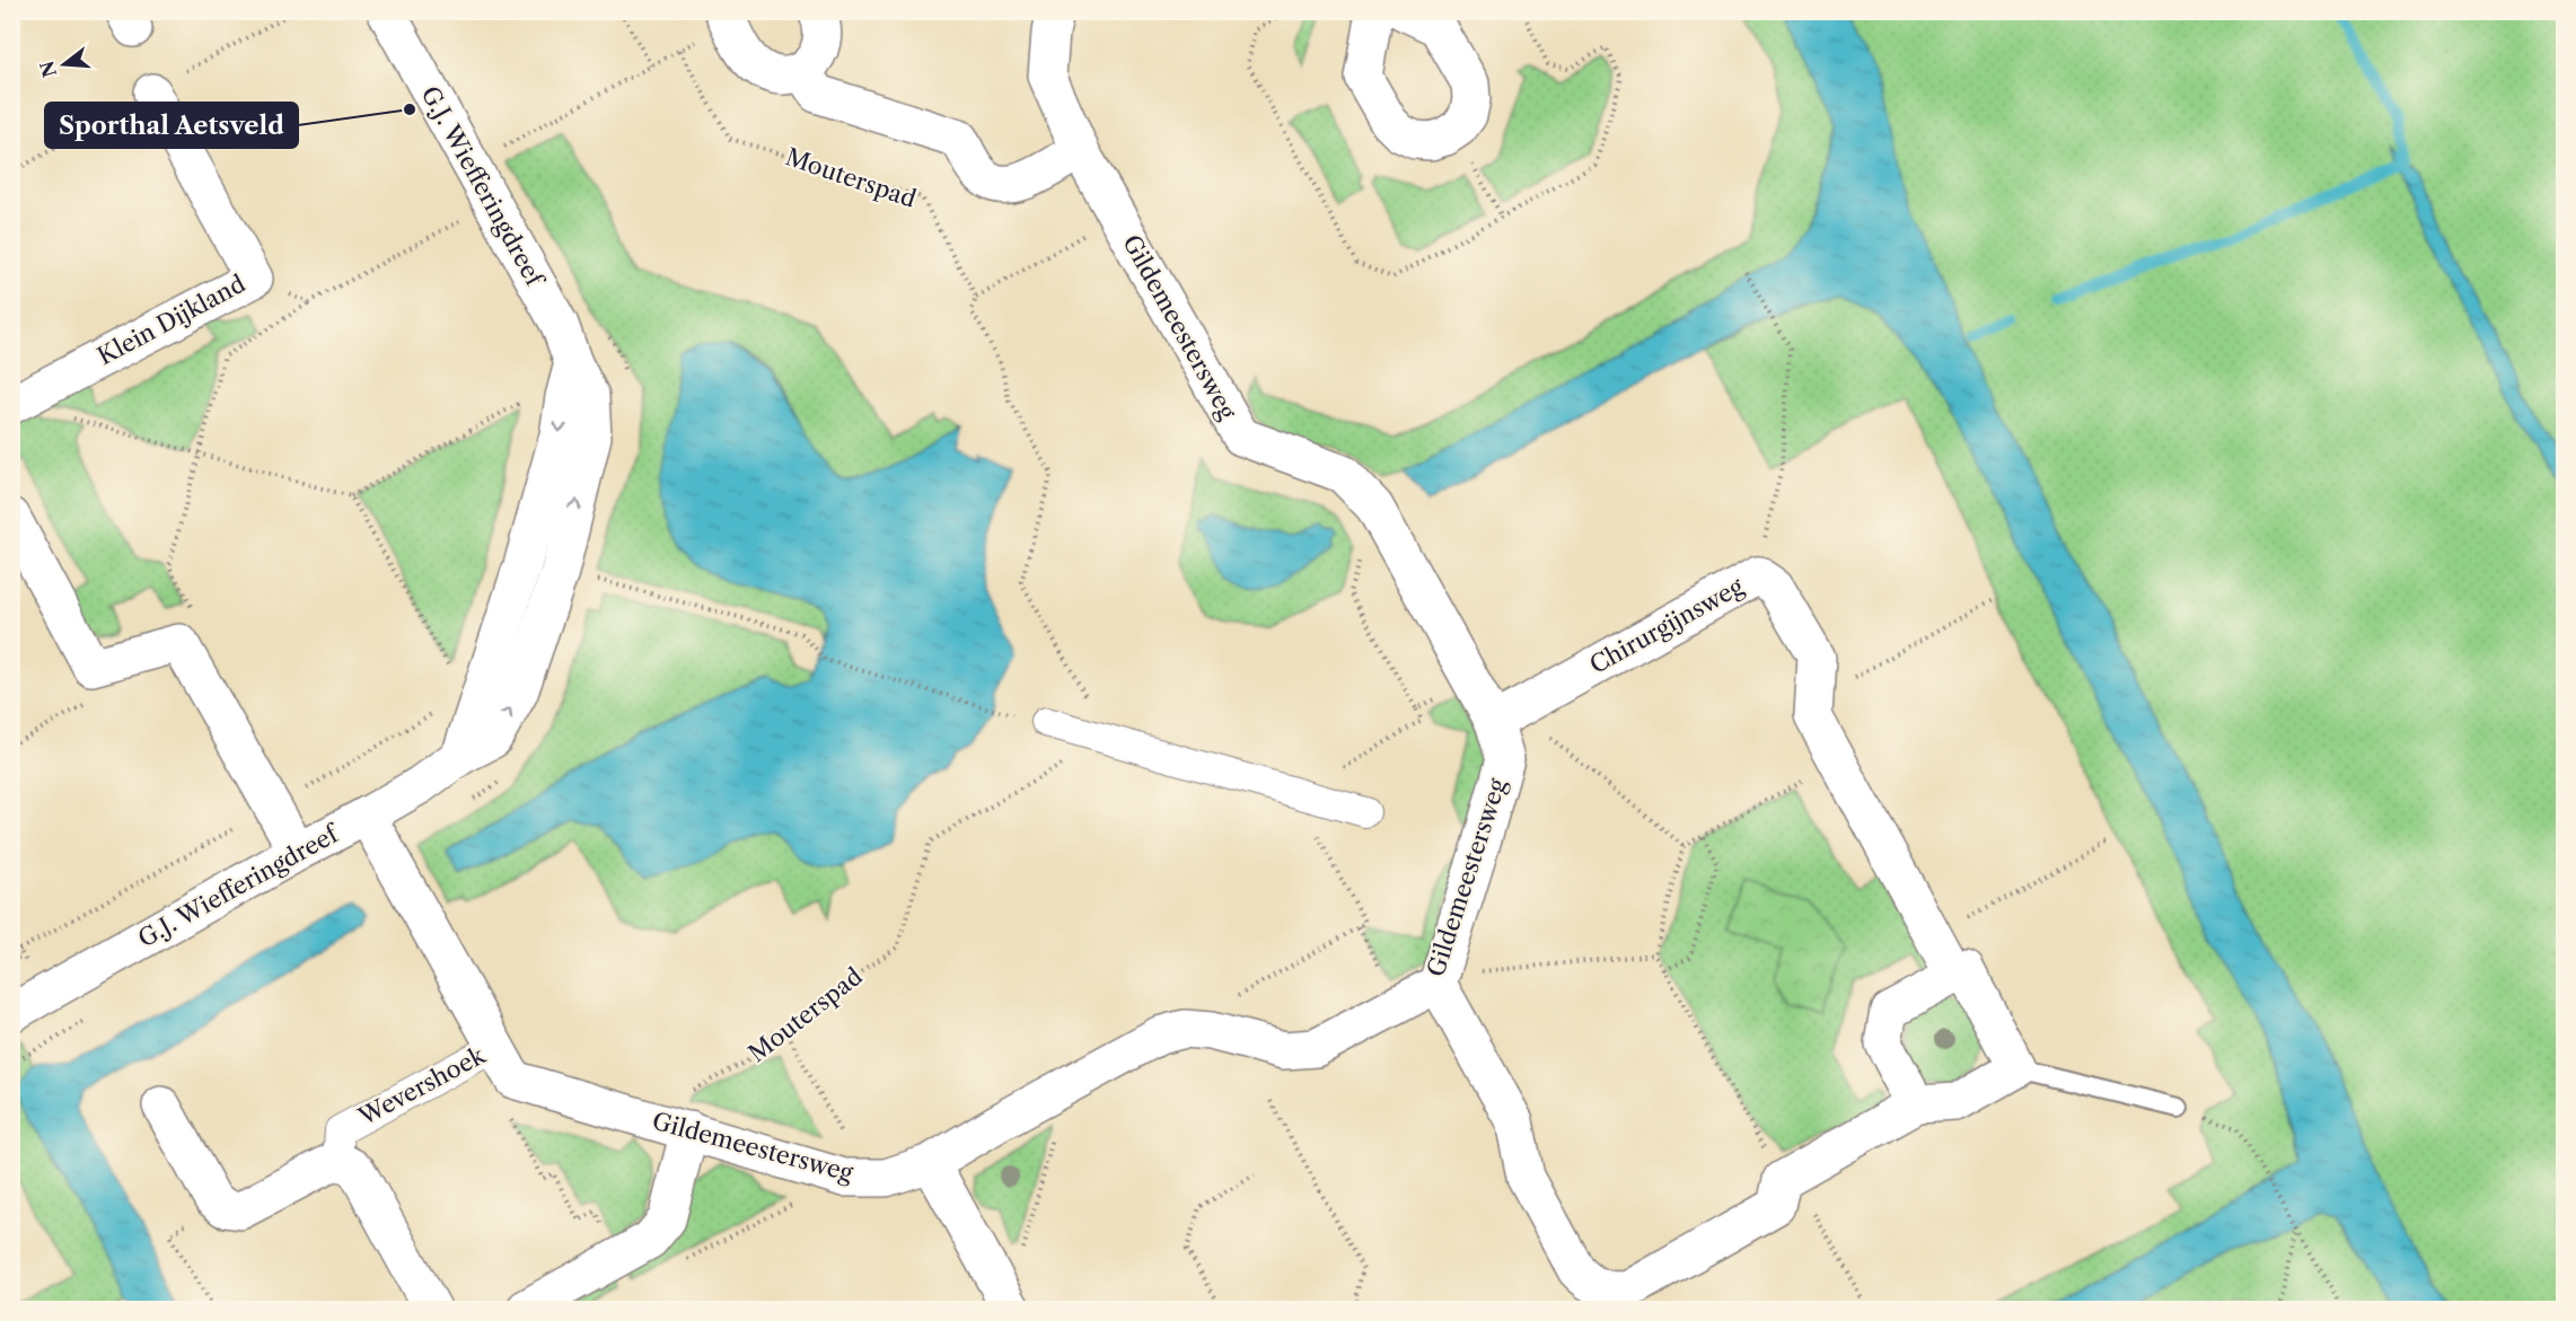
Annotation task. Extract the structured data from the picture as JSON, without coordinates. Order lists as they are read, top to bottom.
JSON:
{
  "streets": {
    "street": [
      "G.J. Wiefferingdreef",
      "Klein Dijkland",
      "Gildemeestersweg",
      "Chirurgijnsweg",
      "Wevershoek"
    ],
    "path": ["Mouterspad"]
  },
  "crossings": [
    ["Mouterspad", "Gildemeestersweg"],
    ["G.J. Wiefferingdreef", "Gildemeestersweg"],
    ["Gildemeestersweg", "Chirurgijnsweg"],
    ["Gildemeestersweg", "Wevershoek"]
  ],
  "places": ["Sporthal Aetsveld"],
  "north": "left"
}
